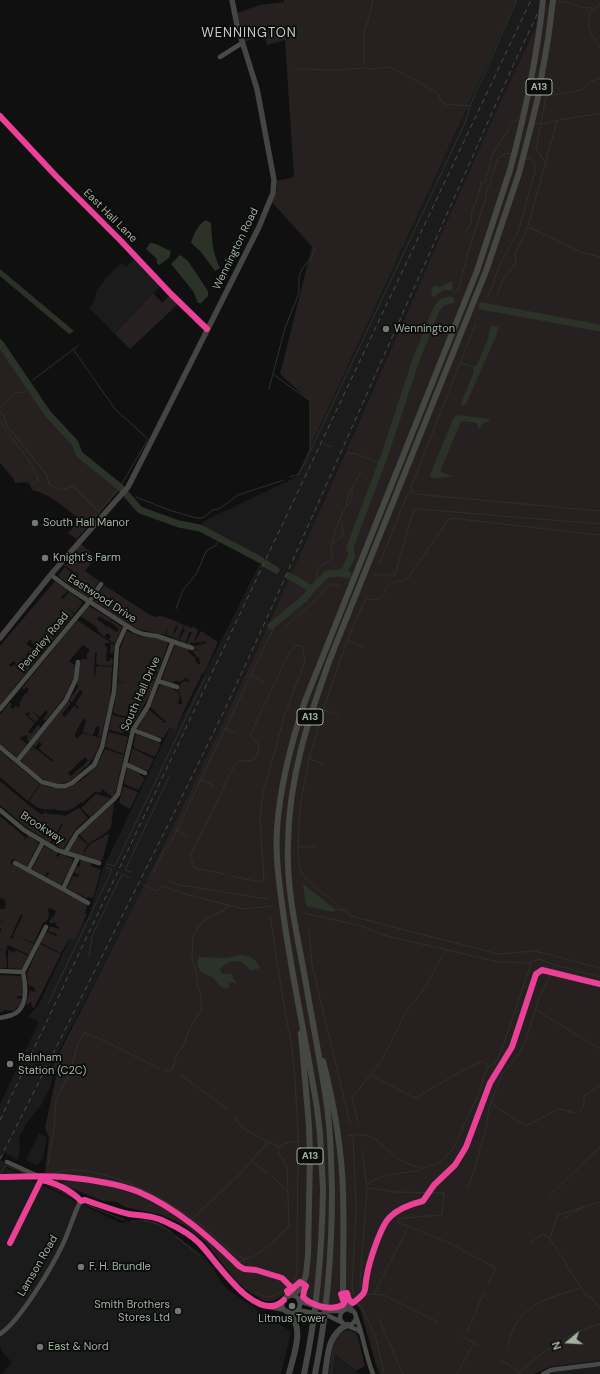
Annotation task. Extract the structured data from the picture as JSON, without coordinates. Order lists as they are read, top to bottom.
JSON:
{
  "streets": {
    "highway": ["A13"],
    "main road": ["Wennington Road"],
    "street": [
      "East Hall Lane",
      "Eastwood Drive",
      "Penerley Road",
      "South Hall Drive",
      "Brookway",
      "Lamson Road"
    ]
  },
  "crossings": [
    ["East Hall Lane", "Wennington Road"],
    ["Wennington Road", "Eastwood Drive"],
    ["Eastwood Drive", "Penerley Road"],
    ["Eastwood Drive", "South Hall Drive"],
    ["South Hall Drive", "Brookway"]
  ],
  "districts": ["WENNINGTON"],
  "places": [
    "Wennington",
    "South Hall Manor",
    "Knight's Farm",
    "Rainham Station (C2C)",
    "F. H. Brundle",
    "Litmus Tower",
    "Smith Brothers Stores Ltd",
    "East & Nord"
  ],
  "north": "left"
}
